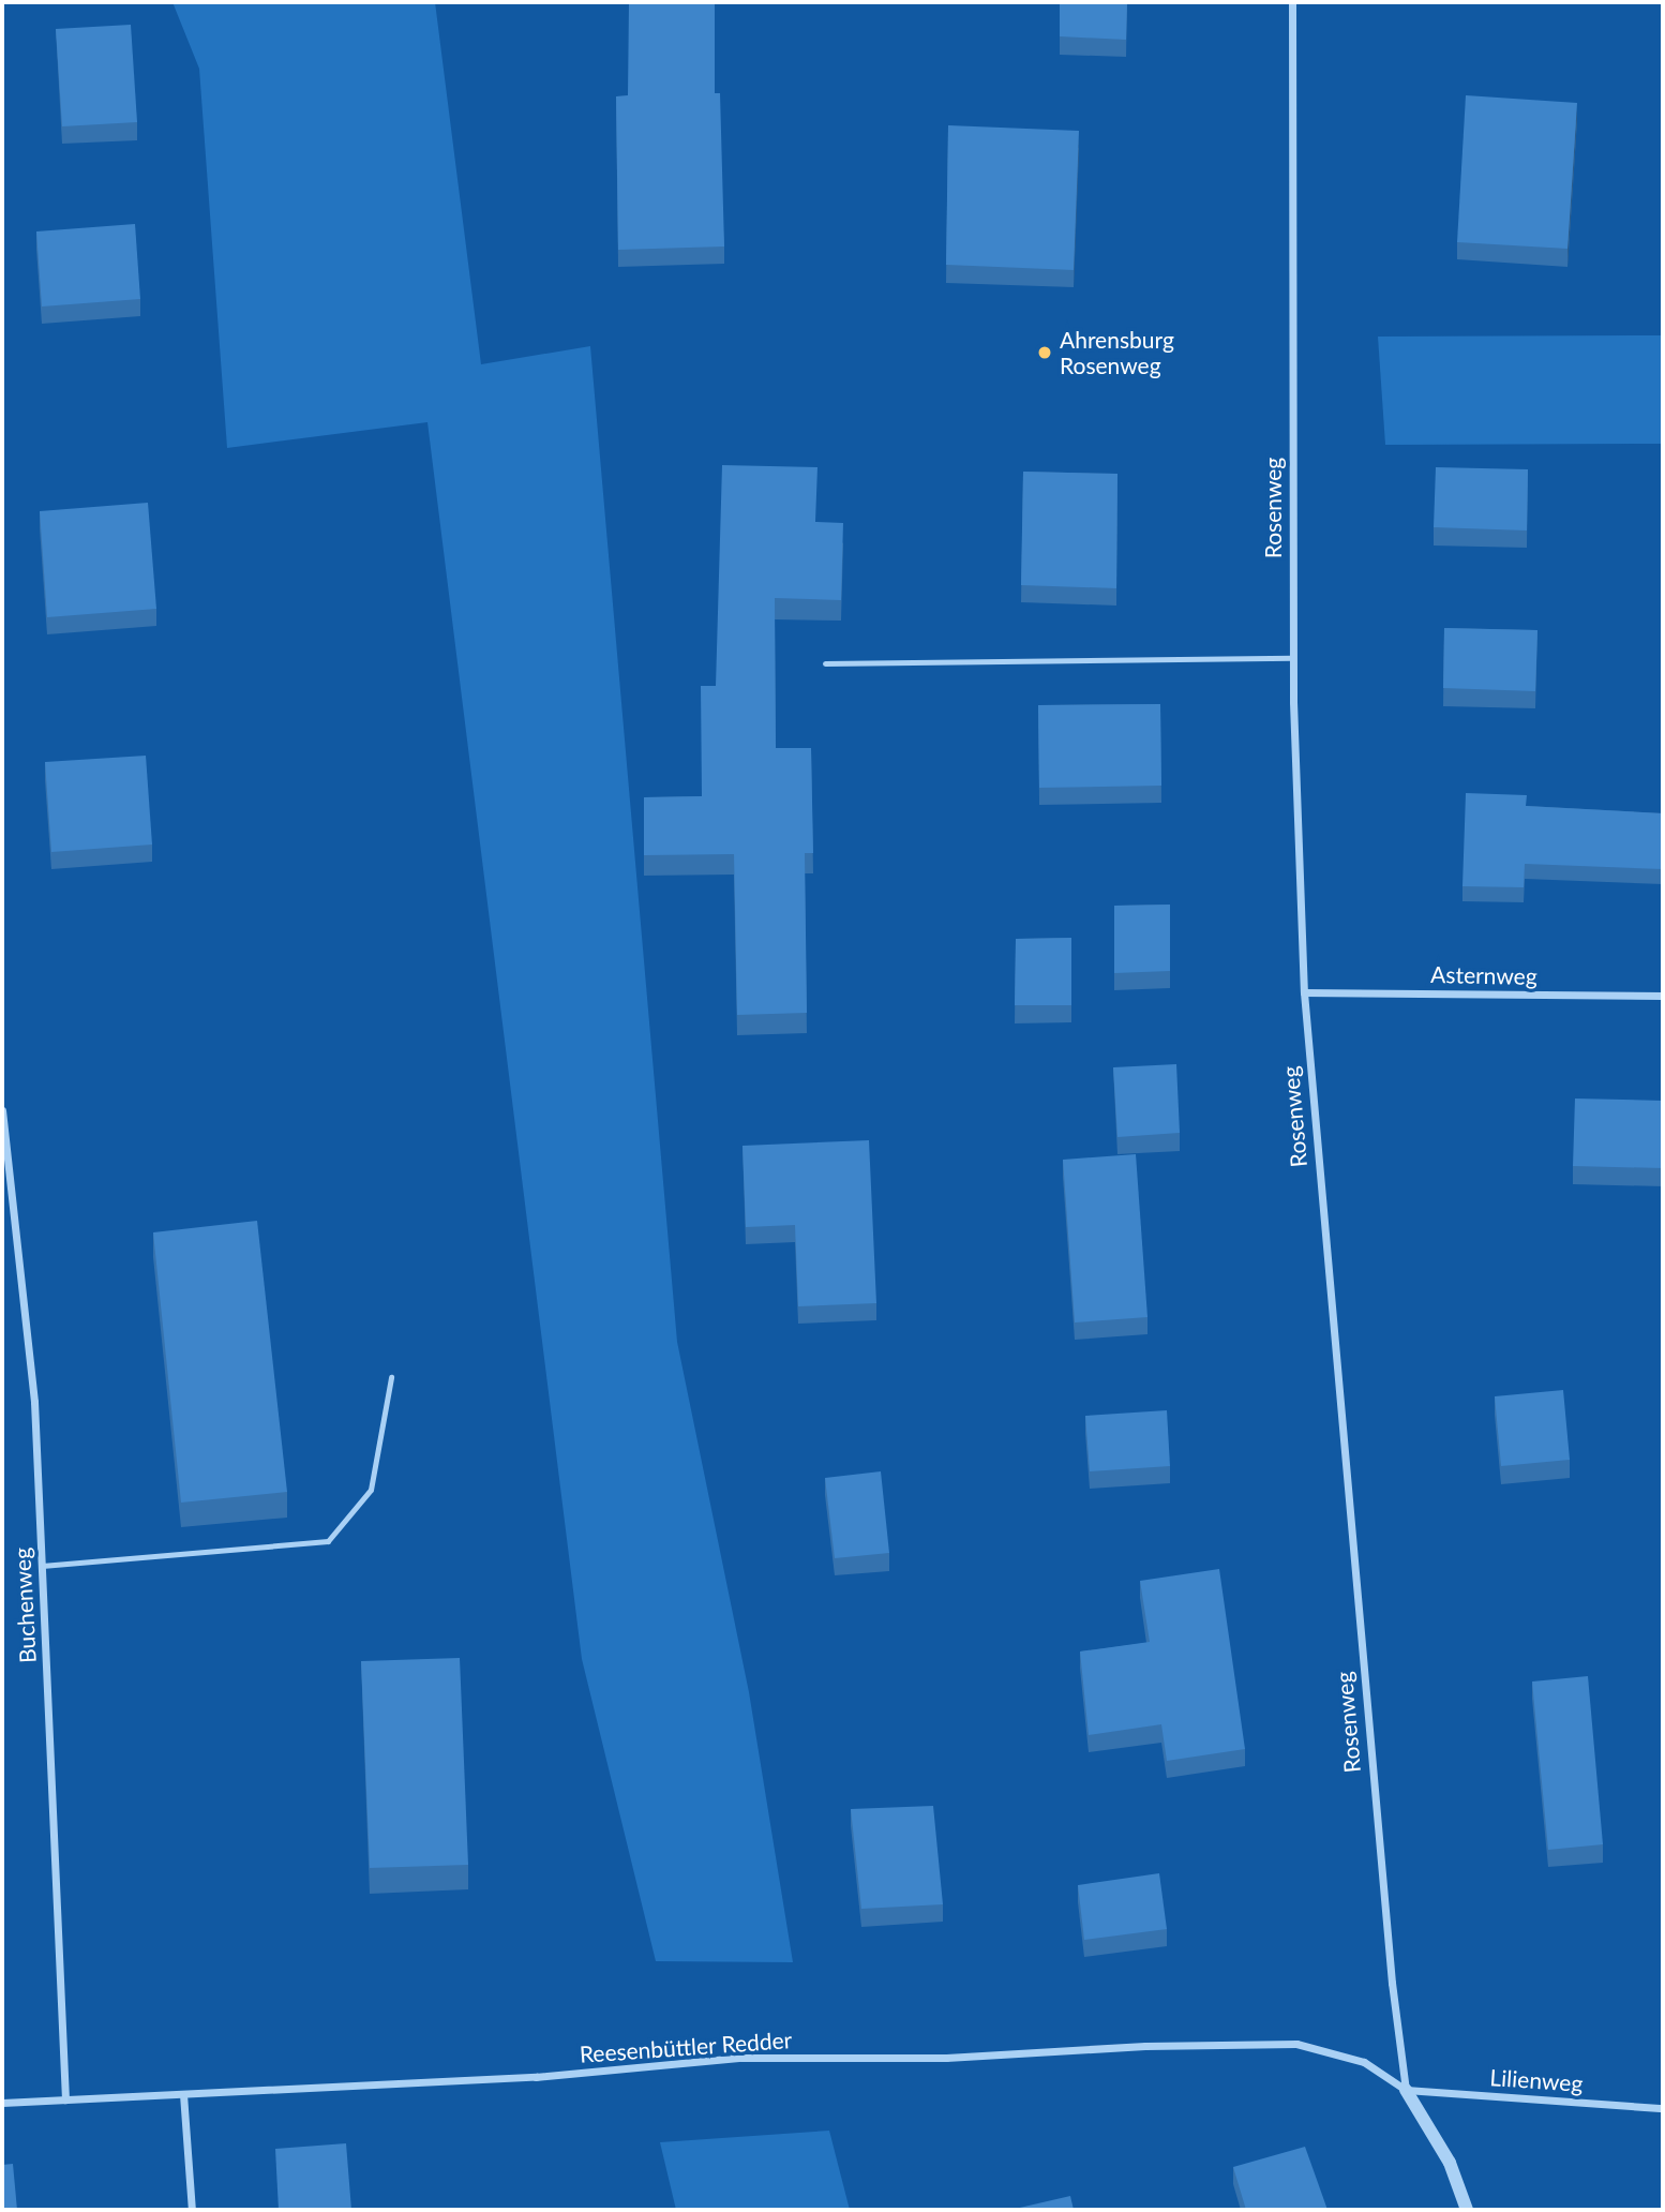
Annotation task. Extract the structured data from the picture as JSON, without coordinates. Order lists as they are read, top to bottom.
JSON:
{
  "streets": {
    "street": [
      "Rosenweg",
      "Asternweg",
      "Buchenweg",
      "Reesenbüttler Redder",
      "Lilienweg"
    ]
  },
  "crossings": [
    ["Rosenweg", "Asternweg"],
    ["Rosenweg", "Reesenbüttler Redder"],
    ["Rosenweg", "Lilienweg"],
    ["Buchenweg", "Reesenbüttler Redder"],
    ["Reesenbüttler Redder", "Lilienweg"]
  ],
  "places": ["Ahrensburg Rosenweg"]
}
